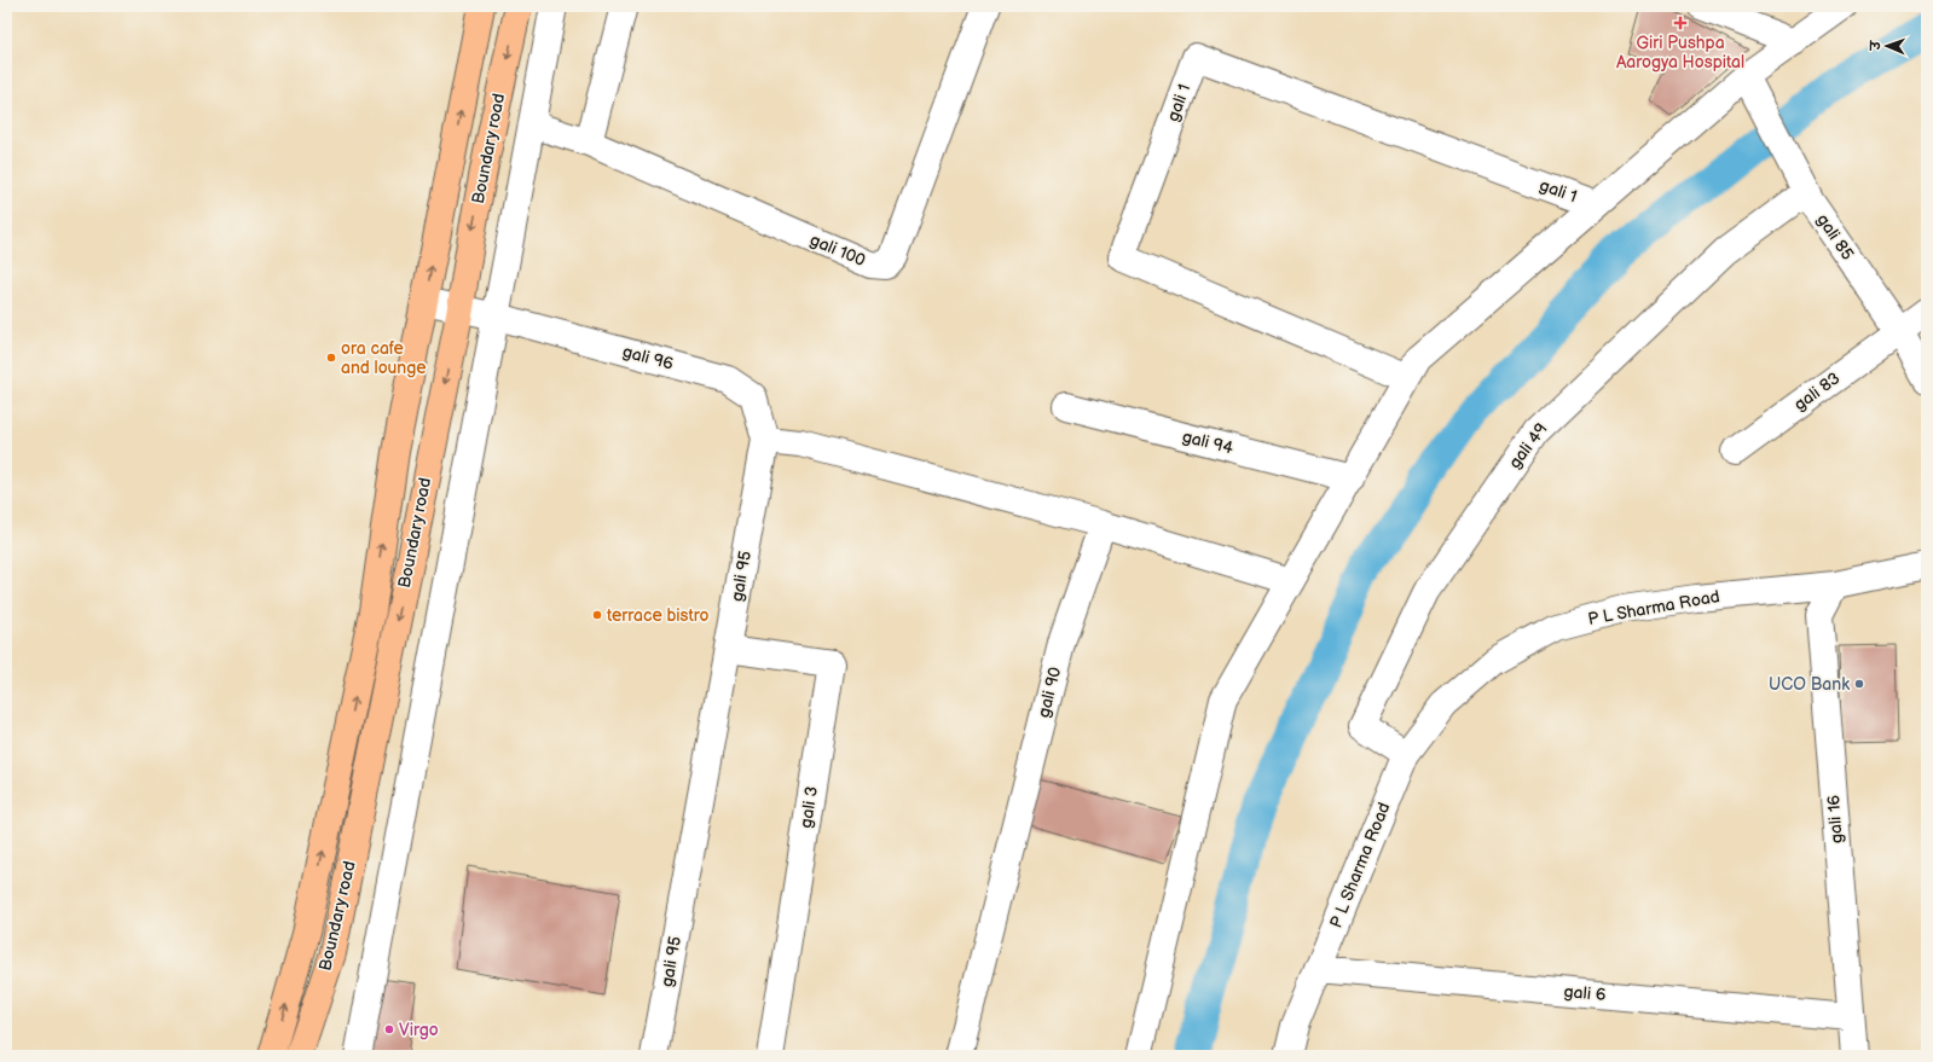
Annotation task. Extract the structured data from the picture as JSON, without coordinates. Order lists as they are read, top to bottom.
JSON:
{
  "streets": {
    "main road": ["Boundary road"],
    "street": [
      "gali 1",
      "gali 85",
      "gali 100",
      "gali 96",
      "gali 83",
      "gali 94",
      "gali 49",
      "gali 95",
      "P L Sharma Road",
      "gali 90",
      "gali 3",
      "gali 16",
      "gali 6"
    ]
  },
  "crossings": [
    ["Boundary road", "gali 96"],
    ["gali 85", "gali 83"],
    ["gali 85", "gali 49"],
    ["gali 96", "gali 95"],
    ["gali 49", "P L Sharma Road"],
    ["gali 95", "gali 3"],
    ["P L Sharma Road", "gali 16"],
    ["P L Sharma Road", "gali 6"],
    ["gali 16", "gali 6"]
  ],
  "places": {
    "health": ["Giri Pushpa Aarogya Hospital"],
    "other": [
      "ora cafe and lounge",
      "terrace bistro",
      "UCO Bank",
      "Virgo"
    ]
  },
  "north": "left"
}
